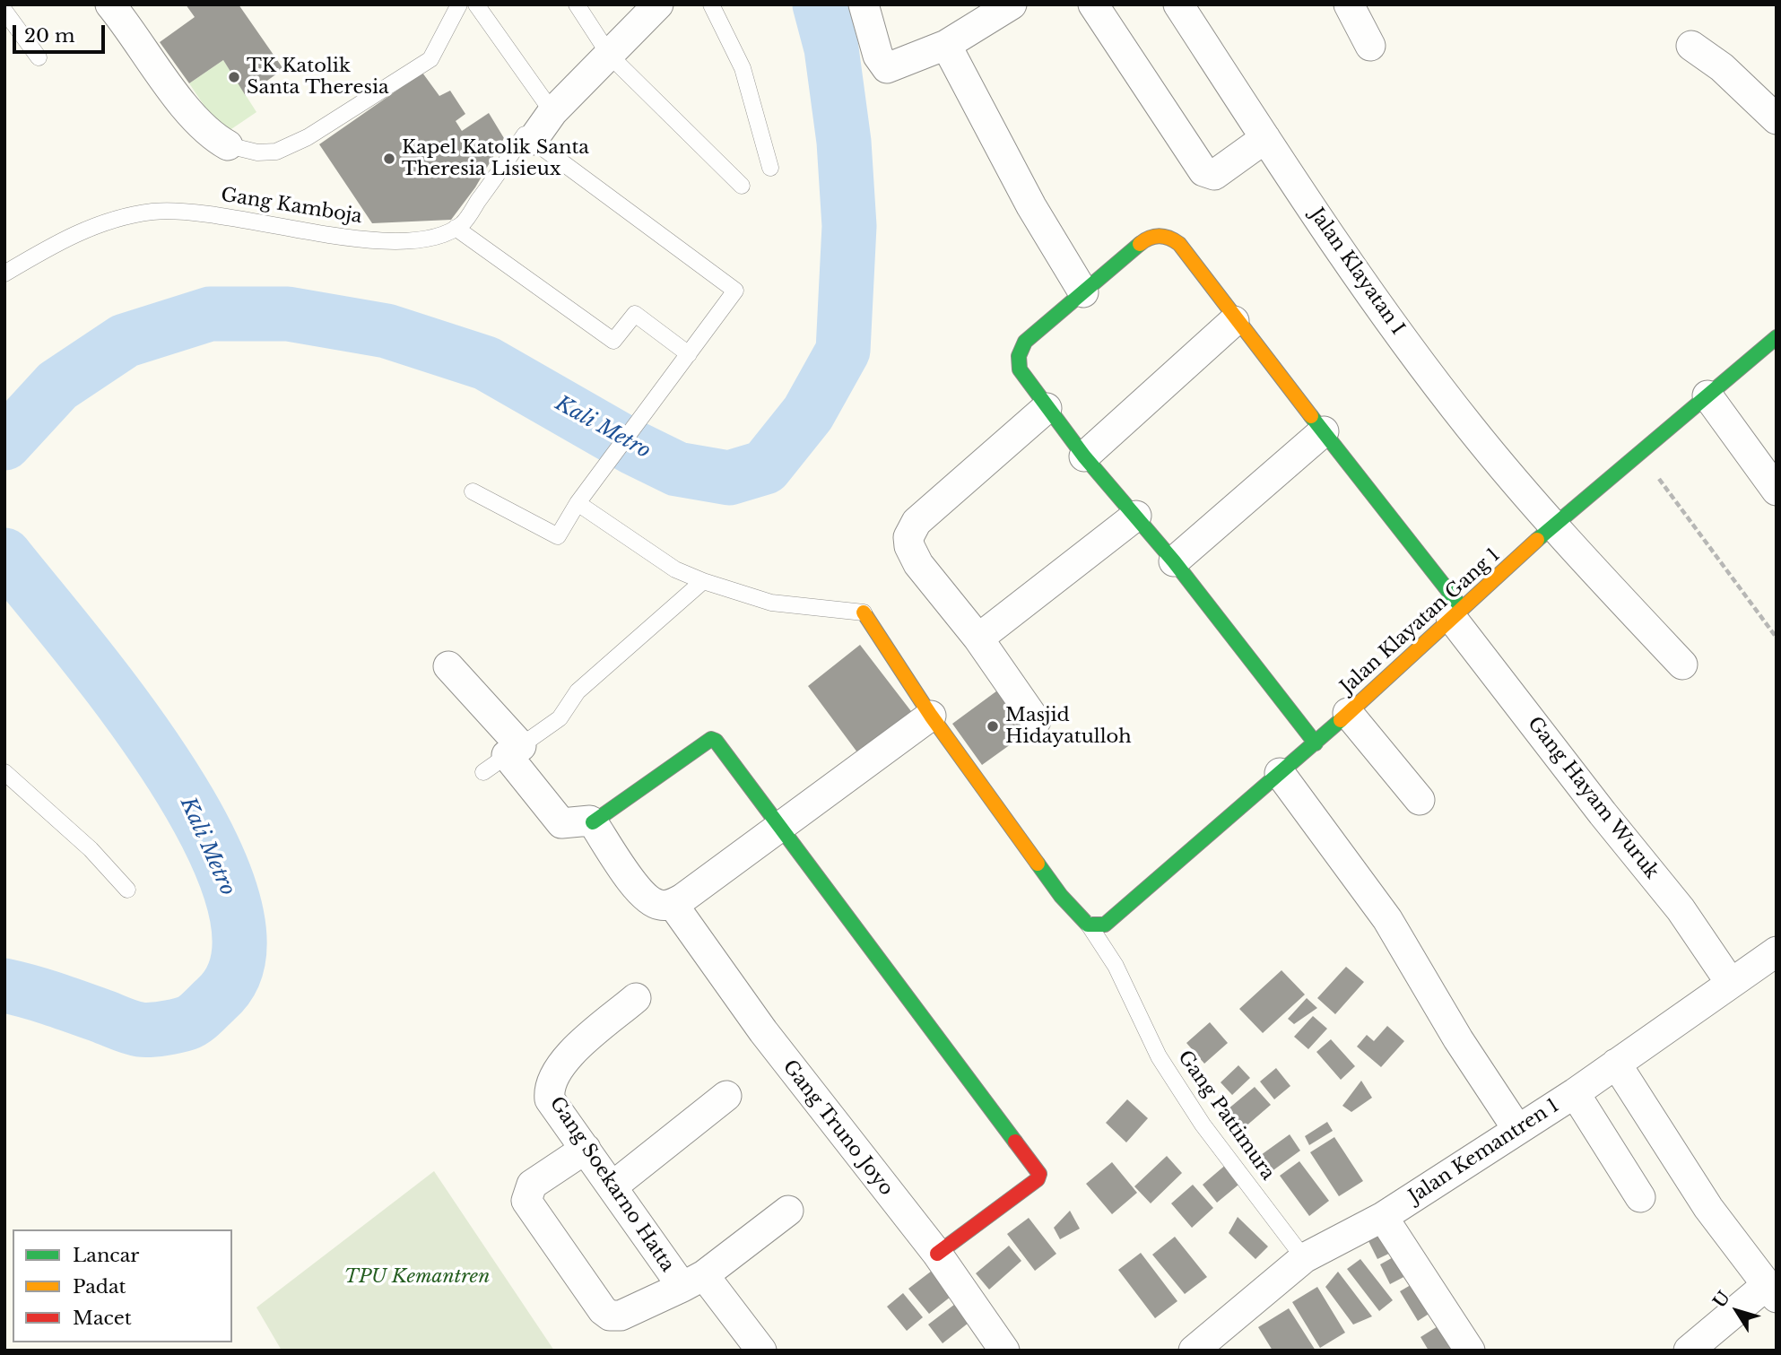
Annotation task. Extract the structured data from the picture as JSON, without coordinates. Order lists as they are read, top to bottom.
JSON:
{
  "streets": {
    "street": [
      "Jalan Klayatan I",
      "Jalan Klayatan Gang 1",
      "Gang Hayam Wuruk",
      "Gang Truno Joyo",
      "Jalan Kemantren 1",
      "Gang Soekarno Hatta"
    ],
    "lane": ["Gang Kamboja", "Gang Pattimura"]
  },
  "crossings": [
    ["Jalan Klayatan I", "Jalan Klayatan Gang 1"],
    ["Jalan Klayatan Gang 1", "Gang Hayam Wuruk"],
    ["Jalan Klayatan Gang 1", "Gang Pattimura"],
    ["Gang Hayam Wuruk", "Jalan Kemantren 1"],
    ["Gang Pattimura", "Jalan Kemantren 1"]
  ],
  "water": ["Kali Metro"],
  "parks": ["TPU Kemantren"],
  "places": ["TK Katolik Santa Theresia", "Kapel Katolik Santa Theresia Lisieux", "Masjid Hidayatulloh"],
  "legend": ["Lancar", "Padat", "Macet"],
  "scale_bar": "20 m",
  "north": "top left"
}
